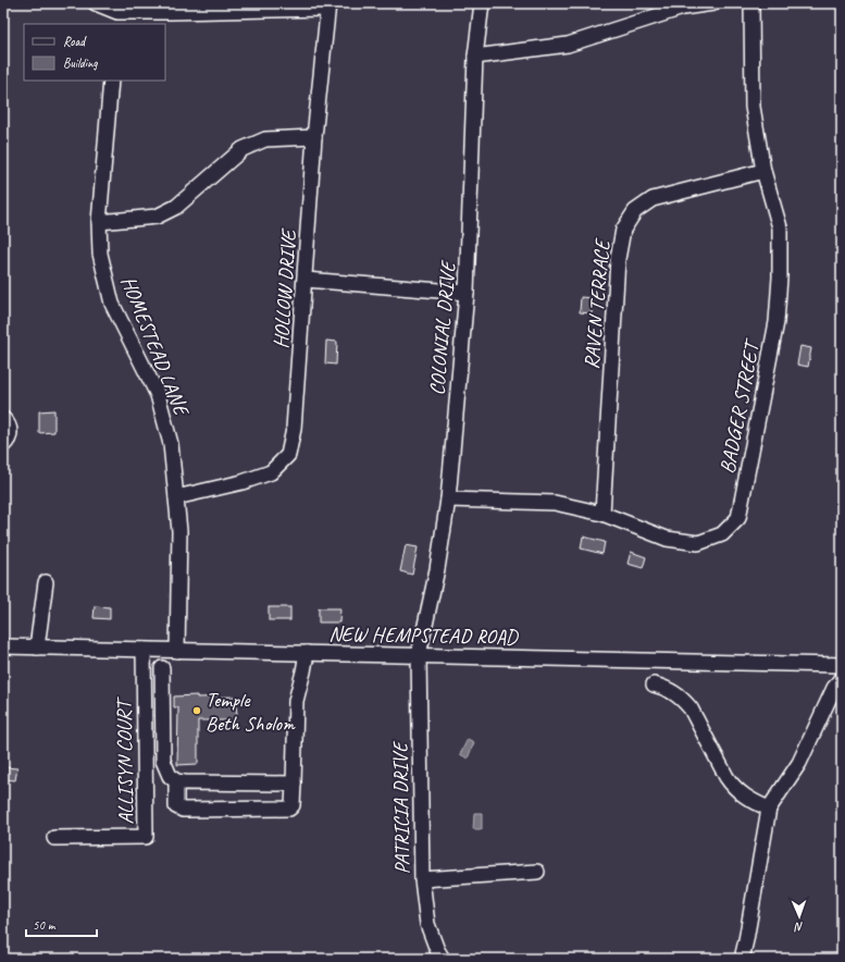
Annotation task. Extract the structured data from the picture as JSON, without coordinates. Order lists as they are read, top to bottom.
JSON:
{
  "streets": {
    "street": [
      "HOLLOW DRIVE",
      "RAVEN TERRACE",
      "COLONIAL DRIVE",
      "HOMESTEAD LANE",
      "BADGER STREET",
      "NEW HEMPSTEAD ROAD",
      "ALLISYN COURT",
      "PATRICIA DRIVE"
    ]
  },
  "crossings": [
    ["HOLLOW DRIVE", "HOMESTEAD LANE"],
    ["RAVEN TERRACE", "BADGER STREET"],
    ["COLONIAL DRIVE", "BADGER STREET"],
    ["COLONIAL DRIVE", "NEW HEMPSTEAD ROAD"],
    ["COLONIAL DRIVE", "PATRICIA DRIVE"],
    ["HOMESTEAD LANE", "NEW HEMPSTEAD ROAD"],
    ["NEW HEMPSTEAD ROAD", "ALLISYN COURT"],
    ["NEW HEMPSTEAD ROAD", "PATRICIA DRIVE"]
  ],
  "places": ["Temple Beth Sholom"],
  "legend": ["Road", "Building"],
  "scale_bar": "50 m",
  "north": "bottom"
}
